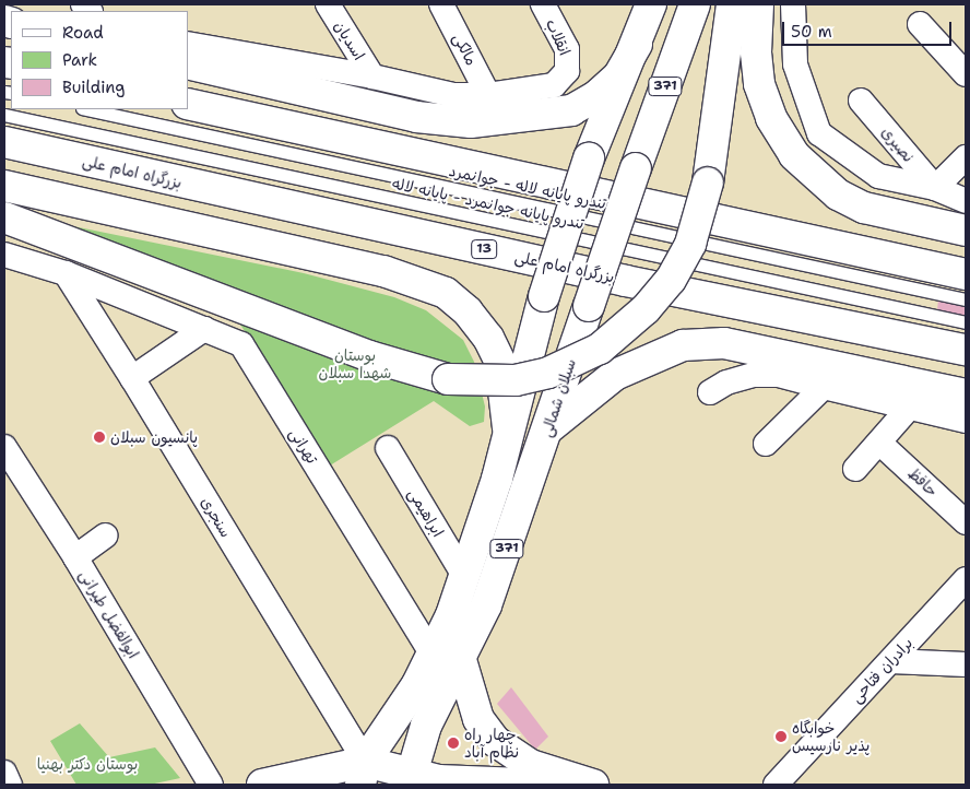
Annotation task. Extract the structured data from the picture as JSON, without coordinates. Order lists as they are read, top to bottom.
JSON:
{
  "streets": {
    "main road": [
      "371",
      "بزرگراه امام علی",
      "13",
      "سبلان شمالی"
    ],
    "street": [
      "انقلاب",
      "اسدیان",
      "مالکی",
      "نصیری",
      "تهرانی",
      "حافظ",
      "ابراهیمی",
      "سنجری",
      "ابوالفضل طیرانی",
      "برادران فتاحی"
    ],
    "lane": ["تندرو پایانه لاله - جوانمرد", "تندرو پایانه جوانمرد - پایانه لاله"]
  },
  "crossings": [
    ["انقلاب", "مالکی"],
    ["سبلان شمالی", "تهرانی"],
    ["سبلان شمالی", "ابراهیمی"],
    ["سبلان شمالی", "سنجری"],
    ["تهرانی", "سنجری"]
  ],
  "parks": ["بوستان شهدا سبلان", "بوستان دکتر بهنیا"],
  "places": ["پانسیون سبلان", "خوابگاه پذیر نارسیس", "چهار راه نظام آباد"],
  "legend": ["Road", "Park", "Building"],
  "scale_bar": "50 m"
}
